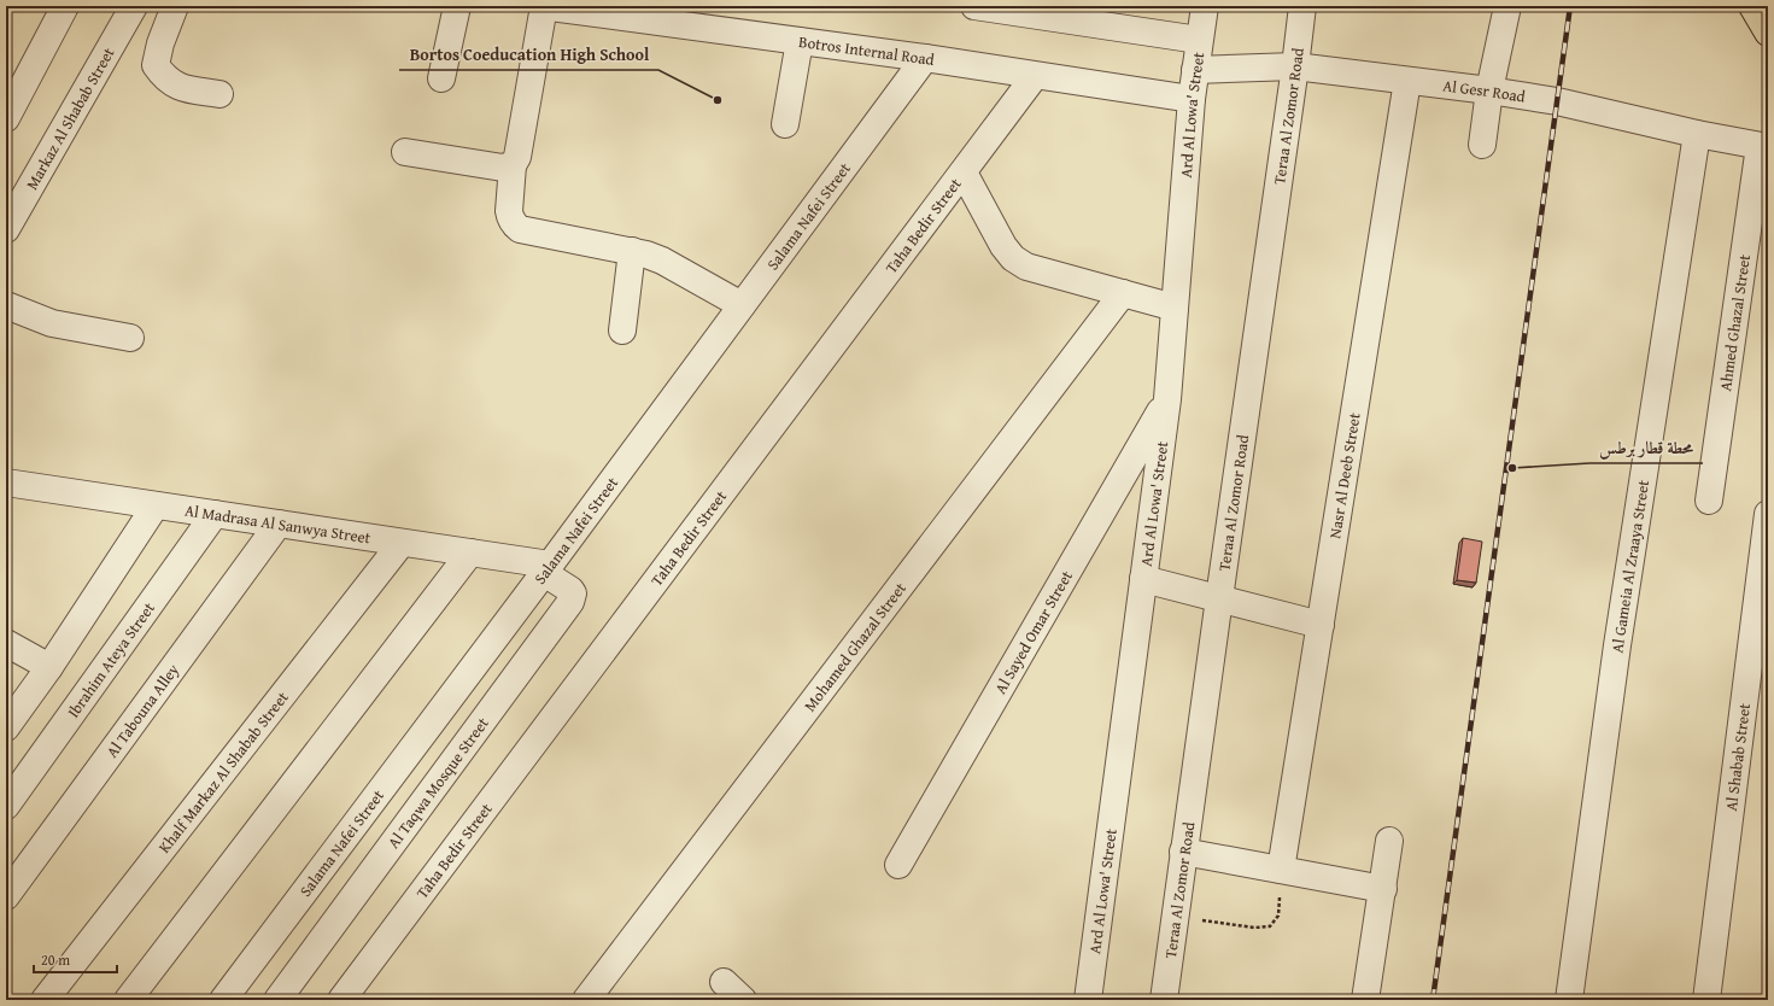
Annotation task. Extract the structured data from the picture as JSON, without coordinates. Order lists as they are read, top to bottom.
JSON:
{
  "streets": {
    "street": [
      "Botros Internal Road",
      "Al Gesr Road",
      "Ard Al Lowa' Street",
      "Teraa Al Zomor Road",
      "Markaz Al Shabab Street",
      "Salama Nafei Street",
      "Taha Bedir Street",
      "Ahmed Ghazal Street",
      "Nasr Al Deeb Street",
      "Al Madrasa Al Sanwya Street",
      "Al Gameia Al Zraaya Street",
      "Al Sayed Omar Street",
      "Mohamed Ghazal Street",
      "Ibrahim Ateya Street",
      "Al Tabouna Alley",
      "Al Shabab Street",
      "Khalf Markaz Al Shabab Street",
      "Al Taqwa Mosque Street"
    ]
  },
  "crossings": [
    ["Botros Internal Road", "Ard Al Lowa' Street"],
    ["Botros Internal Road", "Salama Nafei Street"],
    ["Botros Internal Road", "Taha Bedir Street"],
    ["Al Gesr Road", "Ard Al Lowa' Street"],
    ["Al Gesr Road", "Teraa Al Zomor Road"],
    ["Al Gesr Road", "Ahmed Ghazal Street"],
    ["Al Gesr Road", "Nasr Al Deeb Street"],
    ["Al Gesr Road", "Al Gameia Al Zraaya Street"],
    ["Ard Al Lowa' Street", "Al Sayed Omar Street"],
    ["Salama Nafei Street", "Al Madrasa Al Sanwya Street"],
    ["Salama Nafei Street", "Al Taqwa Mosque Street"],
    ["Al Madrasa Al Sanwya Street", "Ibrahim Ateya Street"],
    ["Al Madrasa Al Sanwya Street", "Al Tabouna Alley"],
    ["Al Madrasa Al Sanwya Street", "Khalf Markaz Al Shabab Street"],
    ["Al Madrasa Al Sanwya Street", "Al Taqwa Mosque Street"]
  ],
  "places": ["Bortos Coeducation High School", "محطة قطار برطس"],
  "scale_bar": "20 m"
}
